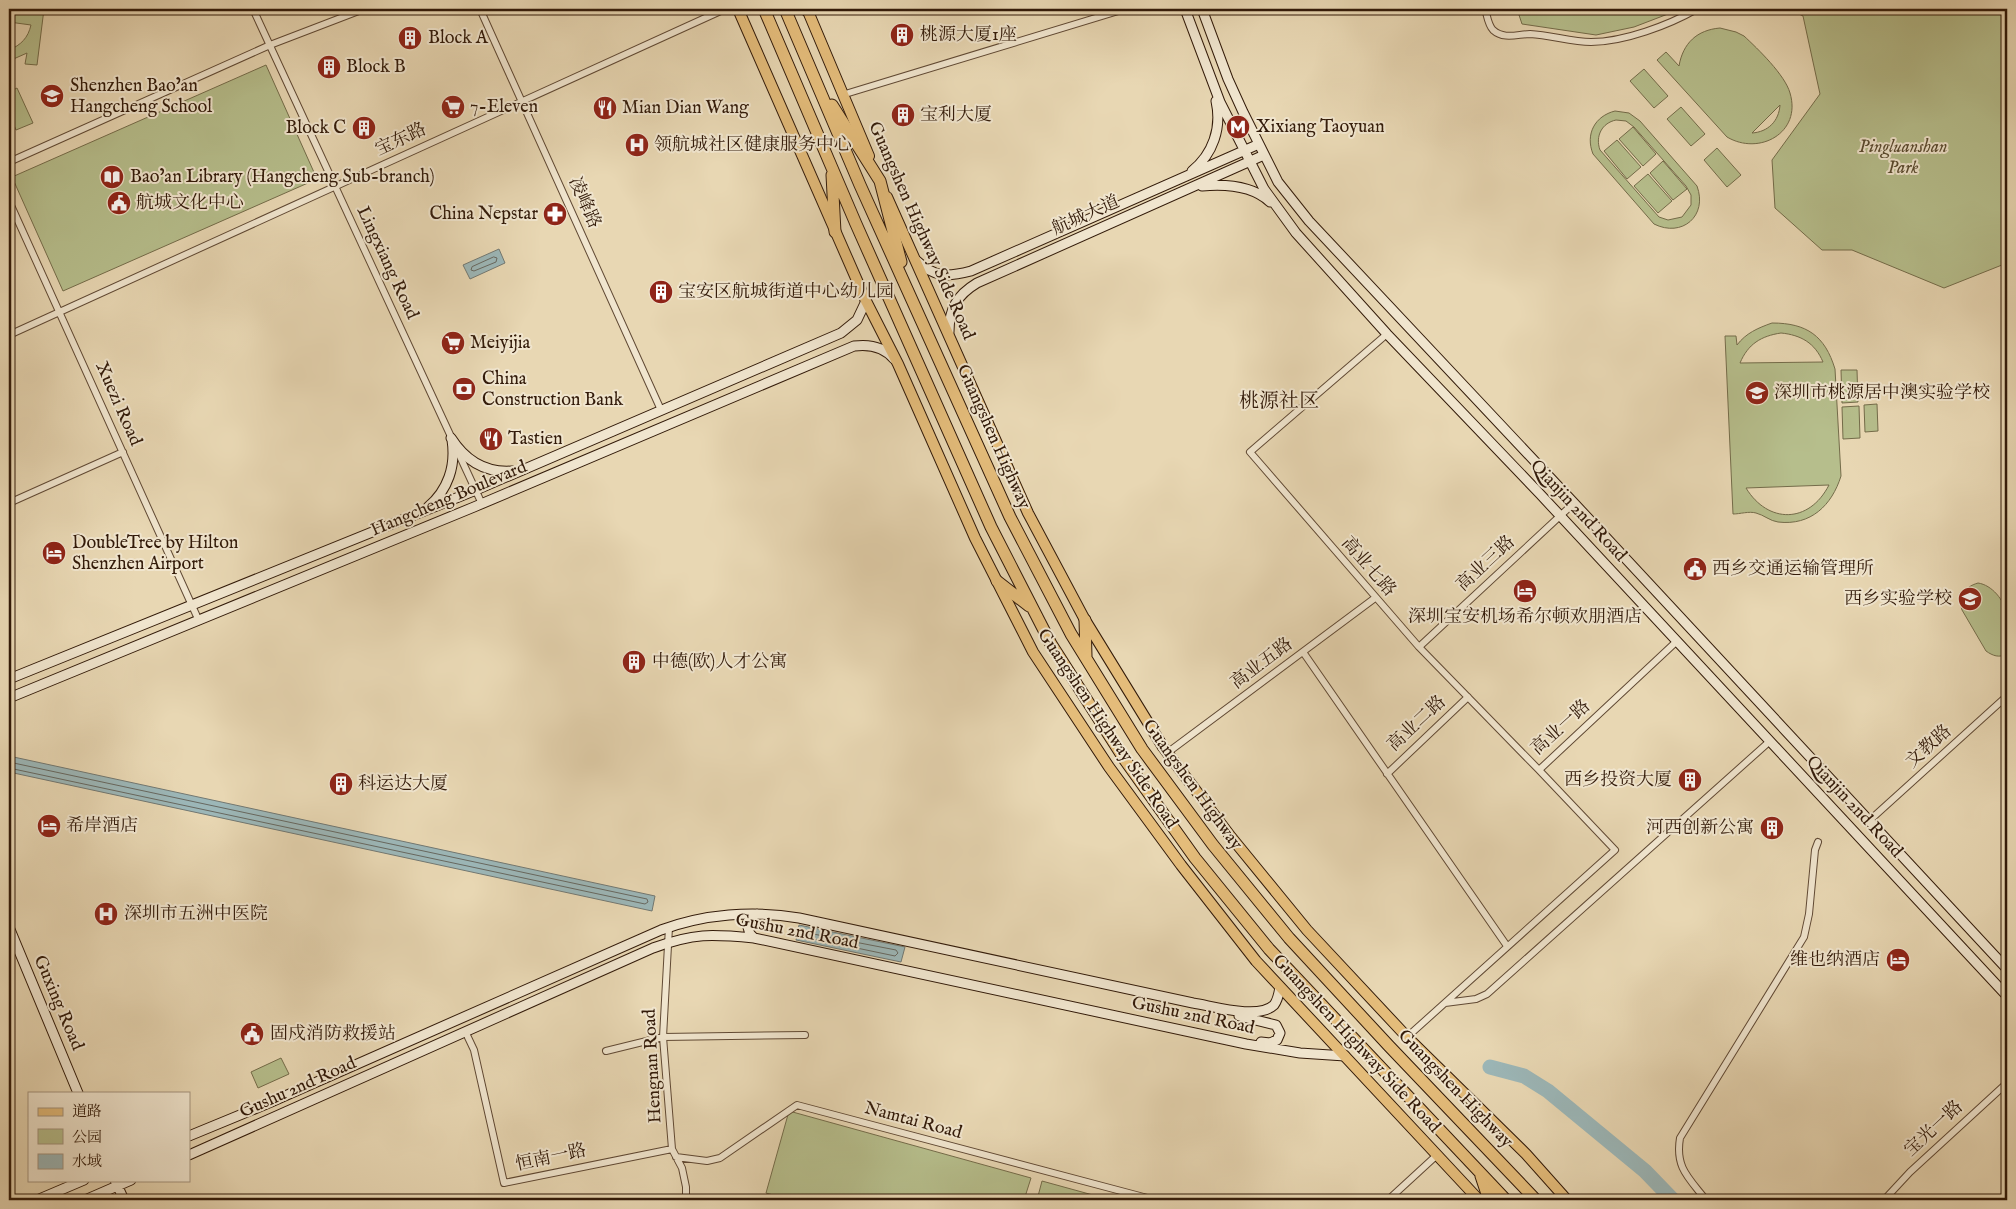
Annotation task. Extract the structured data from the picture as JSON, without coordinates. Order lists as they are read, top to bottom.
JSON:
{
  "streets": {
    "highway": ["Guangshen Highway"],
    "main road": [
      "航城大道",
      "Guangshen Highway Side Road",
      "Hangcheng Boulevard",
      "Qianjin 2nd Road",
      "Gushu 2nd Road",
      "Guxing Road"
    ],
    "street": [
      "宝东路",
      "凌峰路",
      "Lingxiang Road",
      "Xuezi Road",
      "高业三路",
      "高业七路",
      "高业五路",
      "高业二路",
      "高业一路",
      "文教路",
      "Hengnan Road",
      "Namtai Road",
      "宝光一路",
      "恒南一路"
    ]
  },
  "crossings": [
    ["宝东路", "凌峰路"],
    ["宝东路", "Lingxiang Road"],
    ["宝东路", "Xuezi Road"],
    ["凌峰路", "Hangcheng Boulevard"],
    ["航城大道", "Guangshen Highway Side Road"],
    ["航城大道", "Qianjin 2nd Road"],
    ["Guangshen Highway Side Road", "Hangcheng Boulevard"],
    ["Guangshen Highway Side Road", "高业五路"],
    ["Guangshen Highway Side Road", "Gushu 2nd Road"],
    ["Lingxiang Road", "Hangcheng Boulevard"],
    ["Xuezi Road", "Hangcheng Boulevard"],
    ["Qianjin 2nd Road", "高业三路"],
    ["Qianjin 2nd Road", "高业七路"],
    ["Qianjin 2nd Road", "高业一路"],
    ["Qianjin 2nd Road", "文教路"],
    ["高业三路", "高业七路"],
    ["高业七路", "高业五路"],
    ["高业七路", "高业二路"],
    ["高业七路", "高业一路"],
    ["高业二路", "高业一路"],
    ["Gushu 2nd Road", "Hengnan Road"],
    ["Gushu 2nd Road", "恒南一路"],
    ["Hengnan Road", "Namtai Road"],
    ["Hengnan Road", "恒南一路"]
  ],
  "districts": ["桃源社区"],
  "parks": ["Pingluanshan Park"],
  "places": {
    "building": [
      "桃源大厦1座",
      "Block A",
      "Block B",
      "宝利大厦",
      "Block C",
      "宝安区航城街道中心幼儿园",
      "中德(欧)人才公寓",
      "西乡投资大厦",
      "科运达大厦",
      "河西创新公寓"
    ],
    "school or university": ["Shenzhen Bao’an Hangcheng School", "深圳市桃源居中澳实验学校", "西乡实验学校"],
    "supermarket": ["7-Eleven", "Meiyijia"],
    "restaurant": ["Mian Dian Wang", "Tastien"],
    "metro station": ["Xixiang Taoyuan"],
    "hospital": ["领航城社区健康服务中心", "深圳市五洲中医院"],
    "library": ["Bao’an Library (Hangcheng Sub-branch)"],
    "public building": ["航城文化中心", "西乡交通运输管理所", "固戍消防救援站"],
    "pharmacy": ["China Nepstar"],
    "bank": ["China Construction Bank"],
    "hotel": [
      "DoubleTree by Hilton Shenzhen Airport",
      "深圳宝安机场希尔顿欢朋酒店",
      "希岸酒店",
      "维也纳酒店"
    ]
  },
  "legend": ["道路", "公园", "水域"]
}
